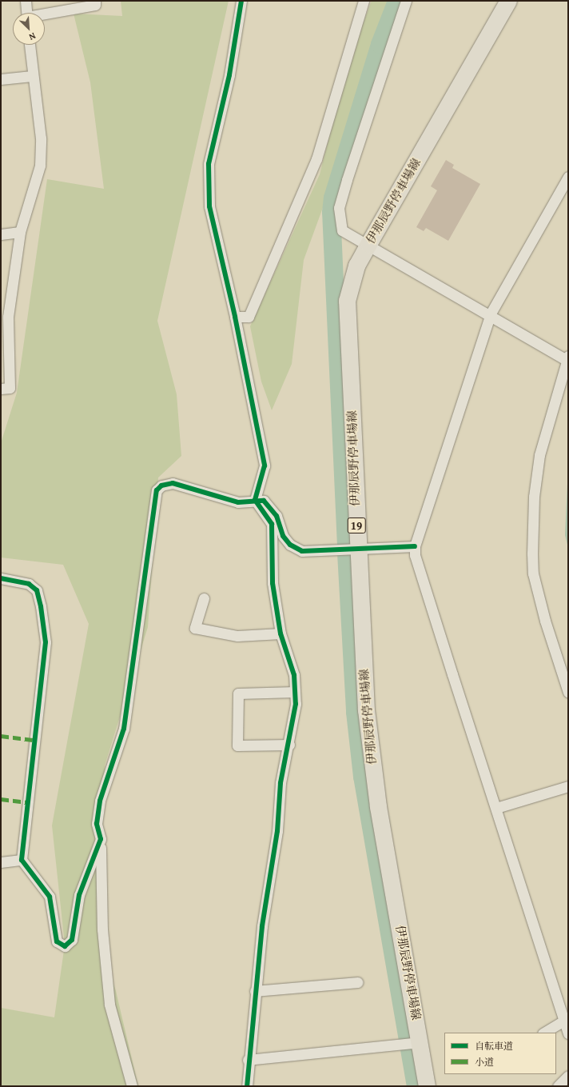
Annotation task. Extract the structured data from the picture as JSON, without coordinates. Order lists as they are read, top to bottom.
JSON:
{
  "streets": {
    "main road": ["伊那辰野停車場線", "19"]
  },
  "legend": ["自転車道", "小道"],
  "north": "bottom right"
}
